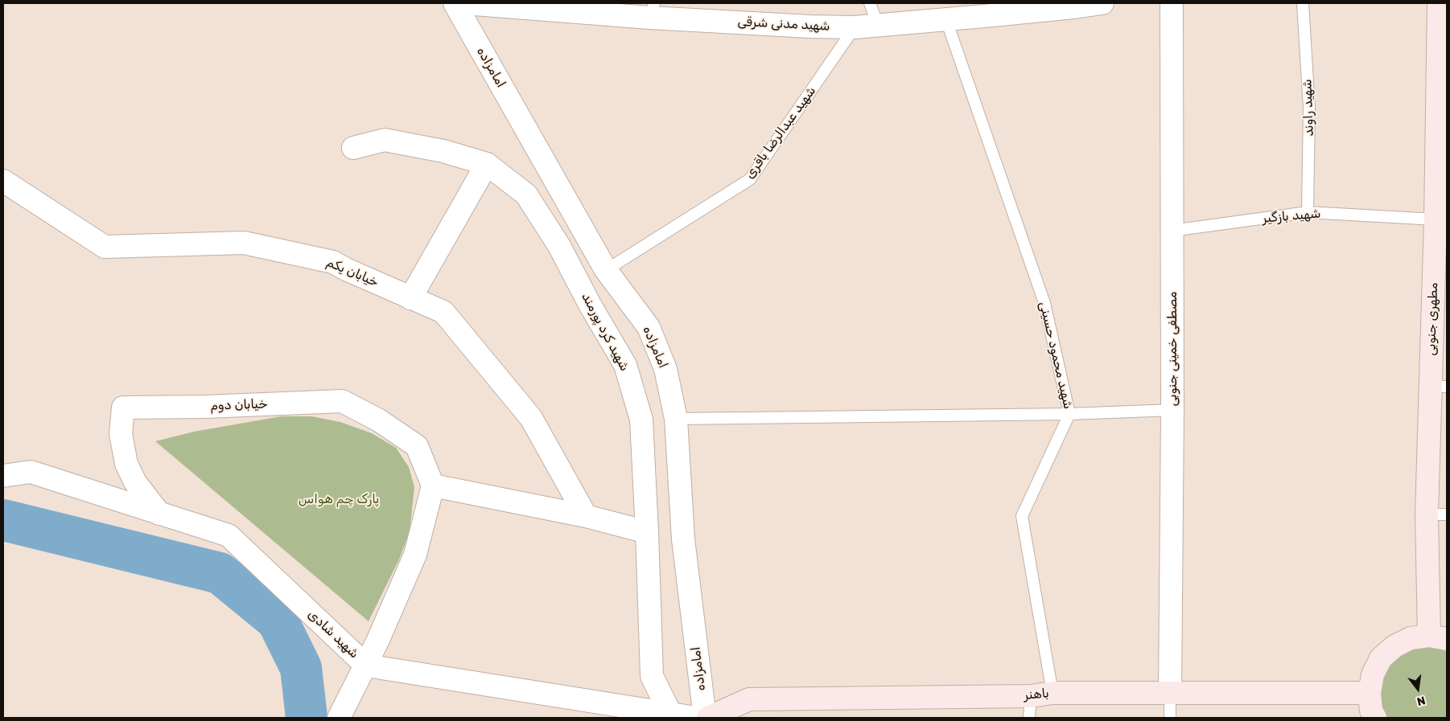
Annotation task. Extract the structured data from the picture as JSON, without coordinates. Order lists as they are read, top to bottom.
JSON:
{
  "streets": {
    "main road": ["مطهری جنوبی", "باهنر"],
    "street": [
      "شهید مدنی شرقی",
      "امامزاده",
      "خیابان یکم",
      "شهید کرد پورمند",
      "مصطفی خمینی جنوبی",
      "خیابان دوم",
      "شهید شادی"
    ],
    "lane": [
      "شهید راوند",
      "شهید عبدالرضا باقری",
      "شهید بازگیر",
      "شهید محمود حسینی"
    ]
  },
  "crossings": [
    ["شهید مدنی شرقی", "شهید عبدالرضا باقری"],
    ["شهید مدنی شرقی", "شهید محمود حسینی"],
    ["امامزاده", "شهید عبدالرضا باقری"],
    ["شهید راوند", "شهید بازگیر"],
    ["شهید بازگیر", "مطهری جنوبی"],
    ["شهید بازگیر", "مصطفی خمینی جنوبی"],
    ["شهید کرد پورمند", "شهید شادی"],
    ["مصطفی خمینی جنوبی", "باهنر"],
    ["شهید محمود حسینی", "باهنر"],
    ["خیابان دوم", "شهید شادی"]
  ],
  "parks": ["پارک چم هواس"],
  "north": "bottom"
}
